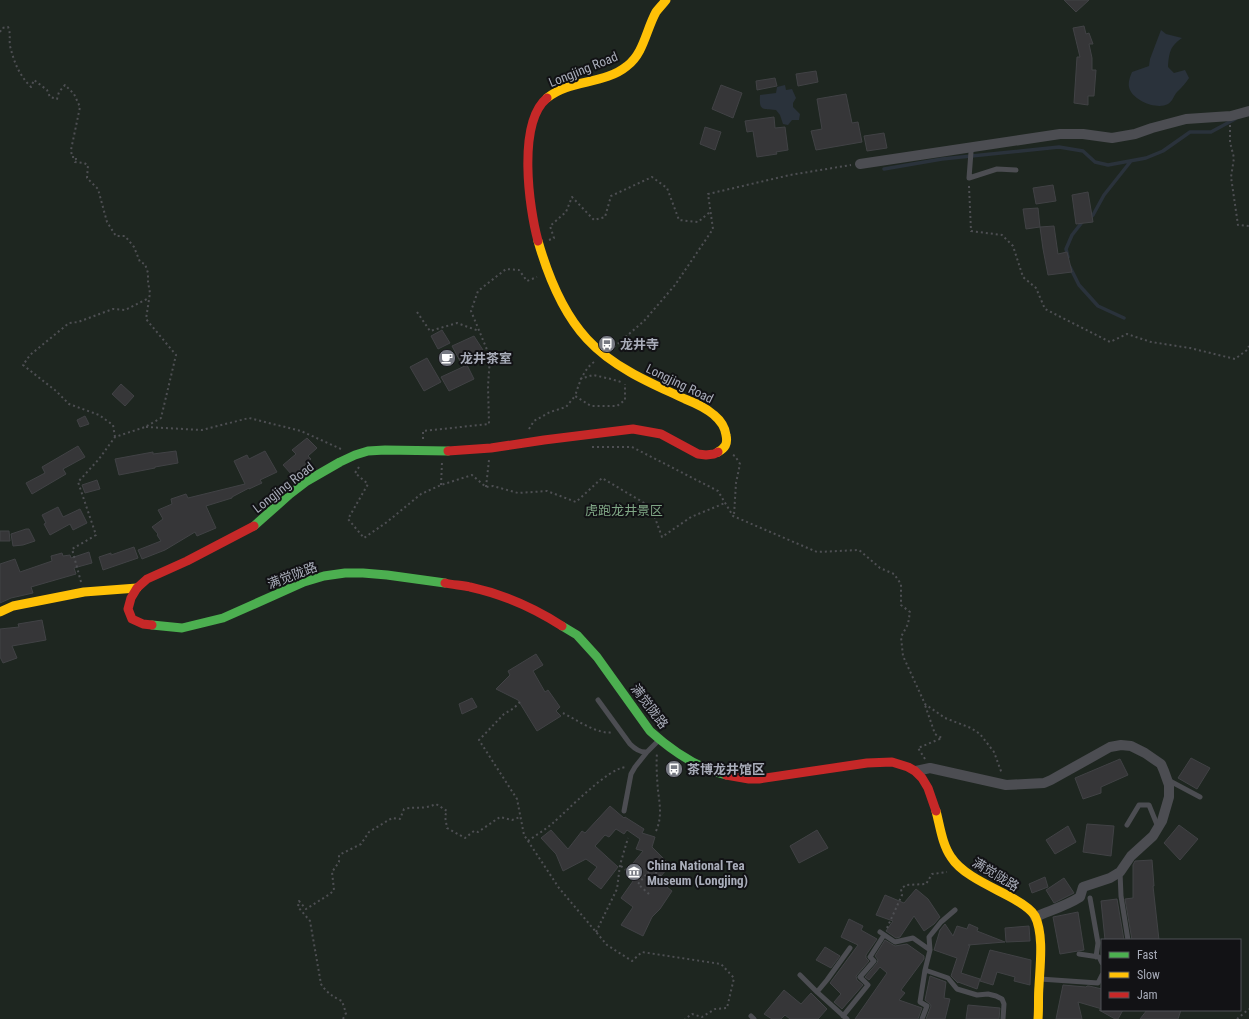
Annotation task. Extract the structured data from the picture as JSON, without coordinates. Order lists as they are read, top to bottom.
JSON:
{
  "streets": {
    "street": ["Longjing Road", "满觉陇路"]
  },
  "crossings": [
    ["Longjing Road", "满觉陇路"]
  ],
  "parks": ["虎跑龙井景区"],
  "places": {
    "bus stop": ["龙井寺", "茶博龙井馆区"],
    "cafe": ["龙井茶室"],
    "museum": ["China National Tea Museum (Longjing)"]
  },
  "legend": ["Fast", "Slow", "Jam"]
}
